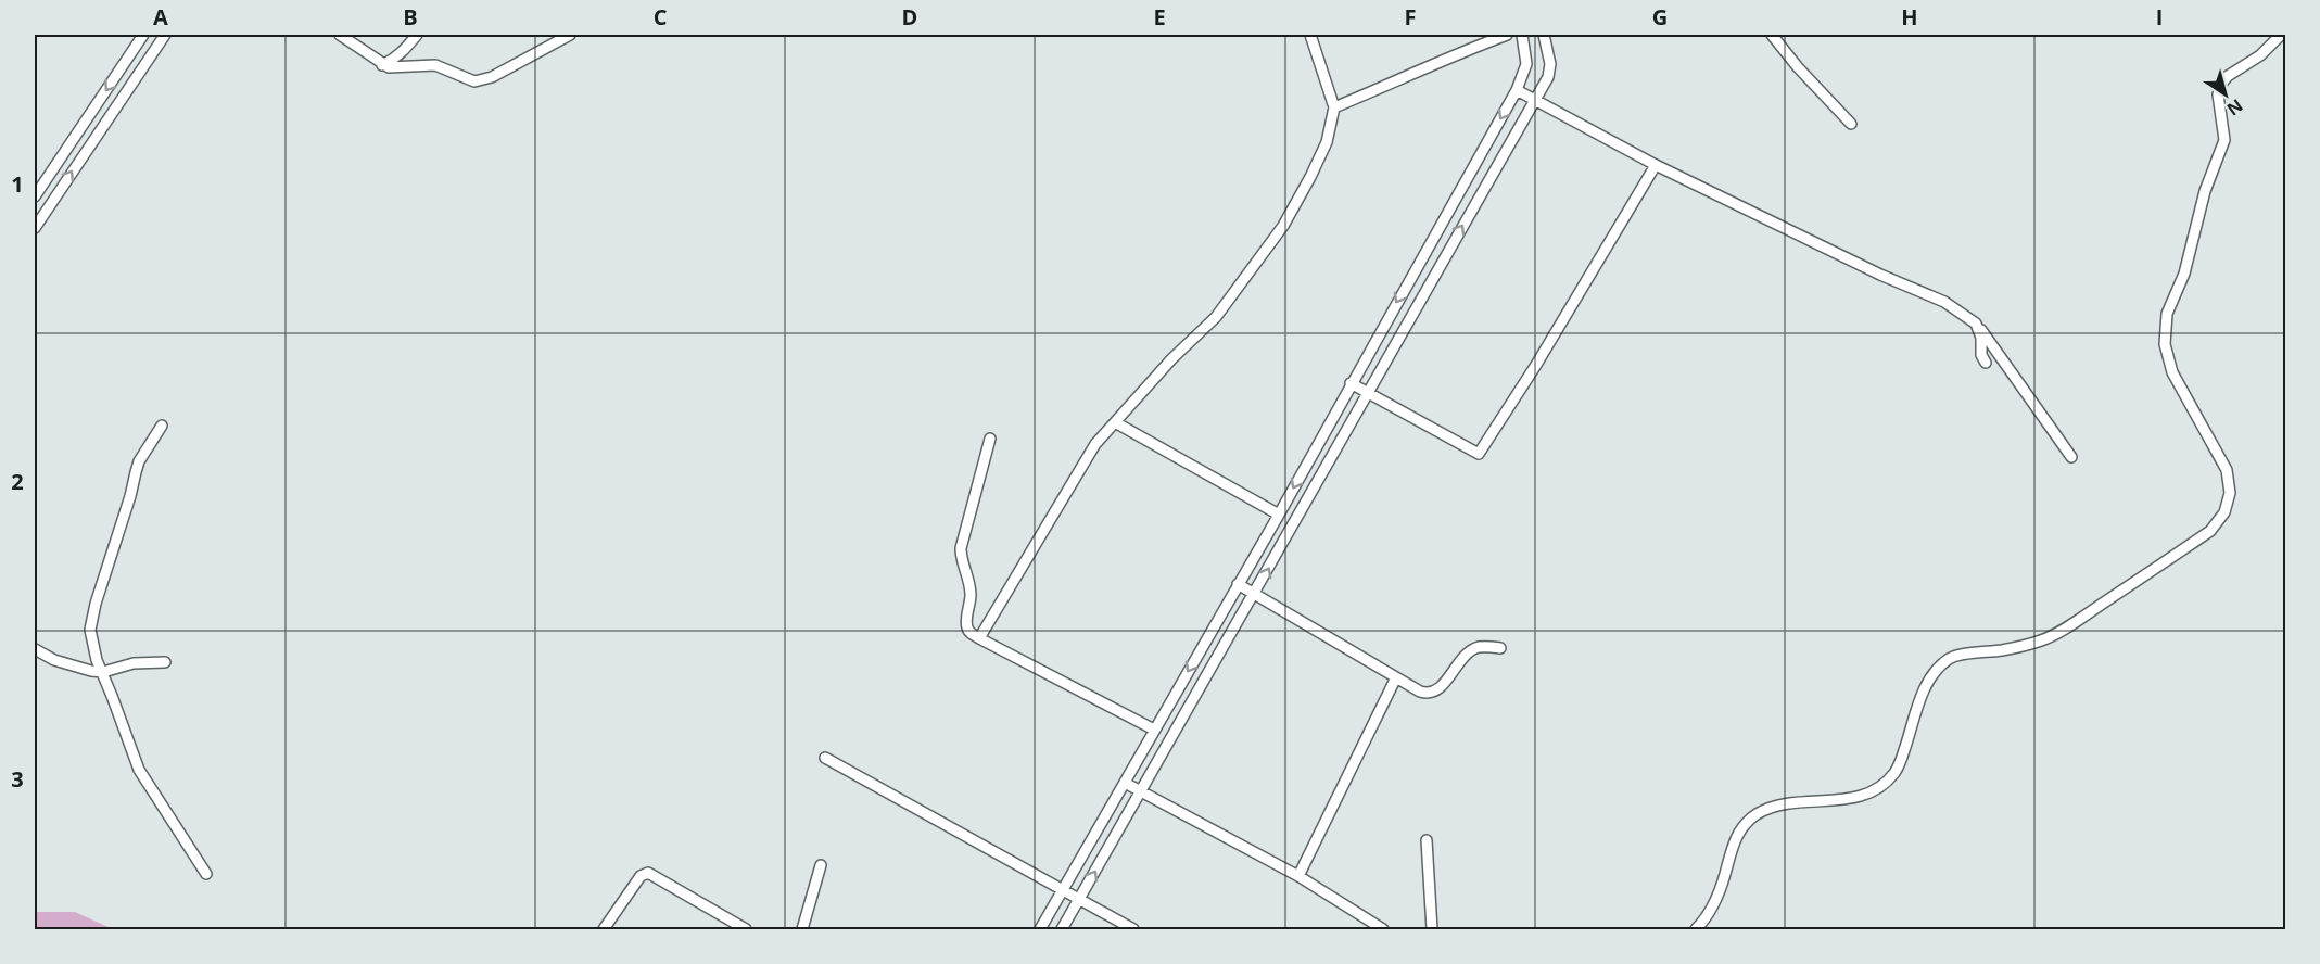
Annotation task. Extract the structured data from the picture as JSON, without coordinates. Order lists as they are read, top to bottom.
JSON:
{
  "north": "bottom right",
  "grid": {
    "columns": [
      "A",
      "B",
      "C",
      "D",
      "E",
      "F",
      "G",
      "H",
      "I"
    ],
    "rows": ["1", "2", "3"]
  }
}
